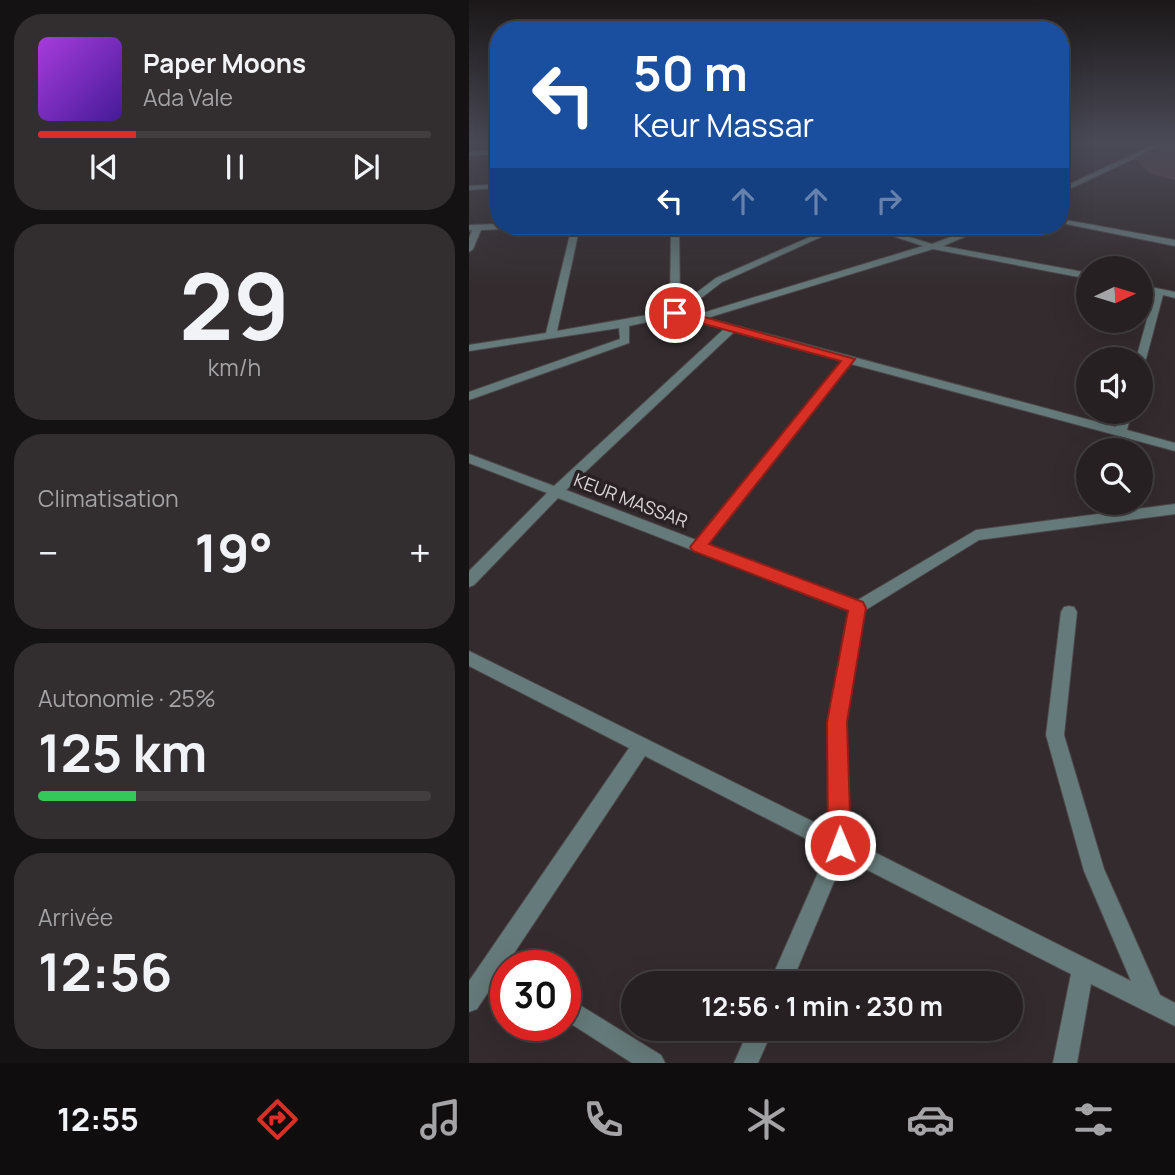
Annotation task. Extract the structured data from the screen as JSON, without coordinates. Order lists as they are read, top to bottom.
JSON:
{
  "streets": {
    "street": ["KEUR MASSAR"]
  },
  "north": "right",
  "page": {
    "turn": ["50 m", "Keur Massar"],
    "song": ["Paper Moons", "Ada Vale"],
    "tile": [
      ["29", "km/h"],
      "Climatisation",
      ["Autonomie · 25%", "125 km"],
      ["Arrivée", "12:56"]
    ],
    "heat": ["−", "19°", "+"],
    "limit": "30",
    "trip": "12:56 · 1 min · 230 m",
    "tabs": "12:55"
  }
}
